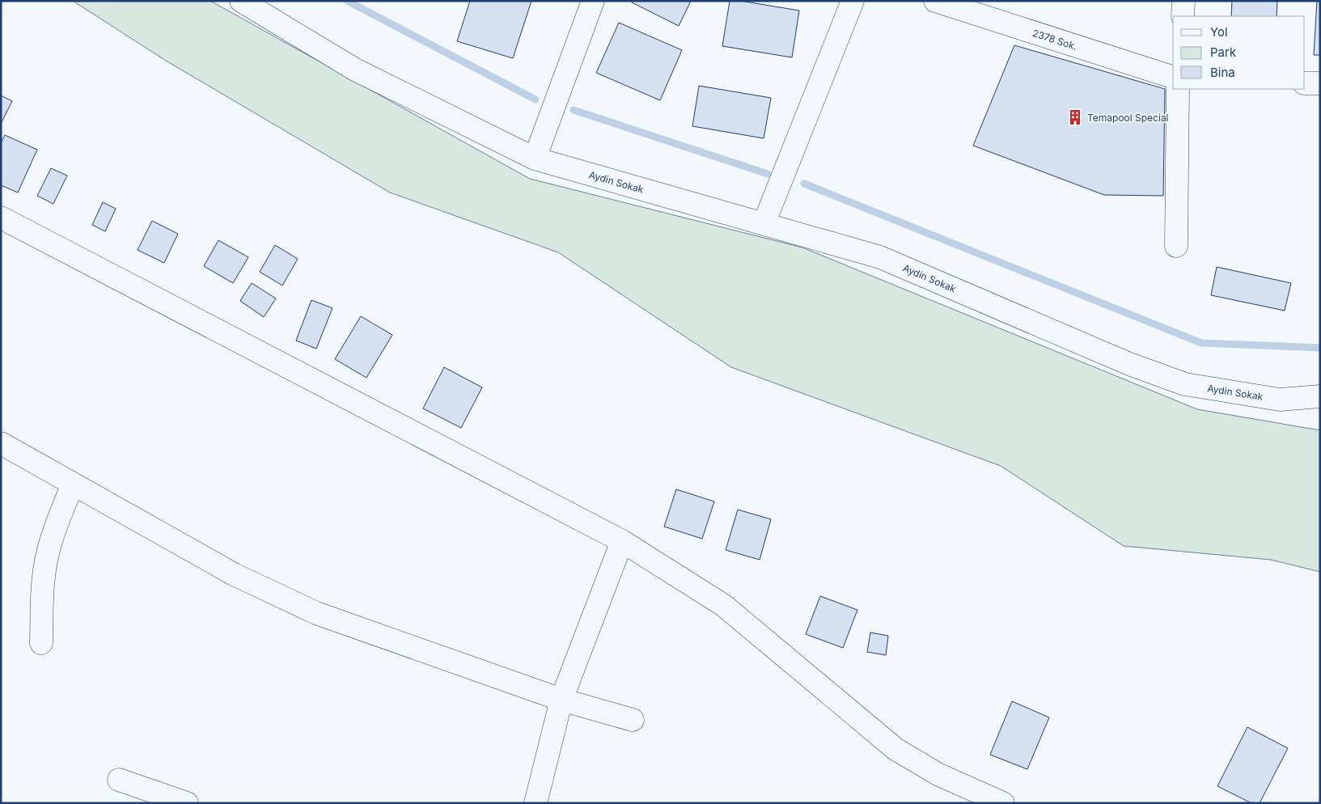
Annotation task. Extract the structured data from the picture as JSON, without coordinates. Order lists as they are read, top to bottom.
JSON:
{
  "streets": {
    "street": ["2378 Sok.", "Aydin Sokak"]
  },
  "places": {
    "building": ["Temapool Special"]
  },
  "legend": ["Yol", "Park", "Bina"]
}
